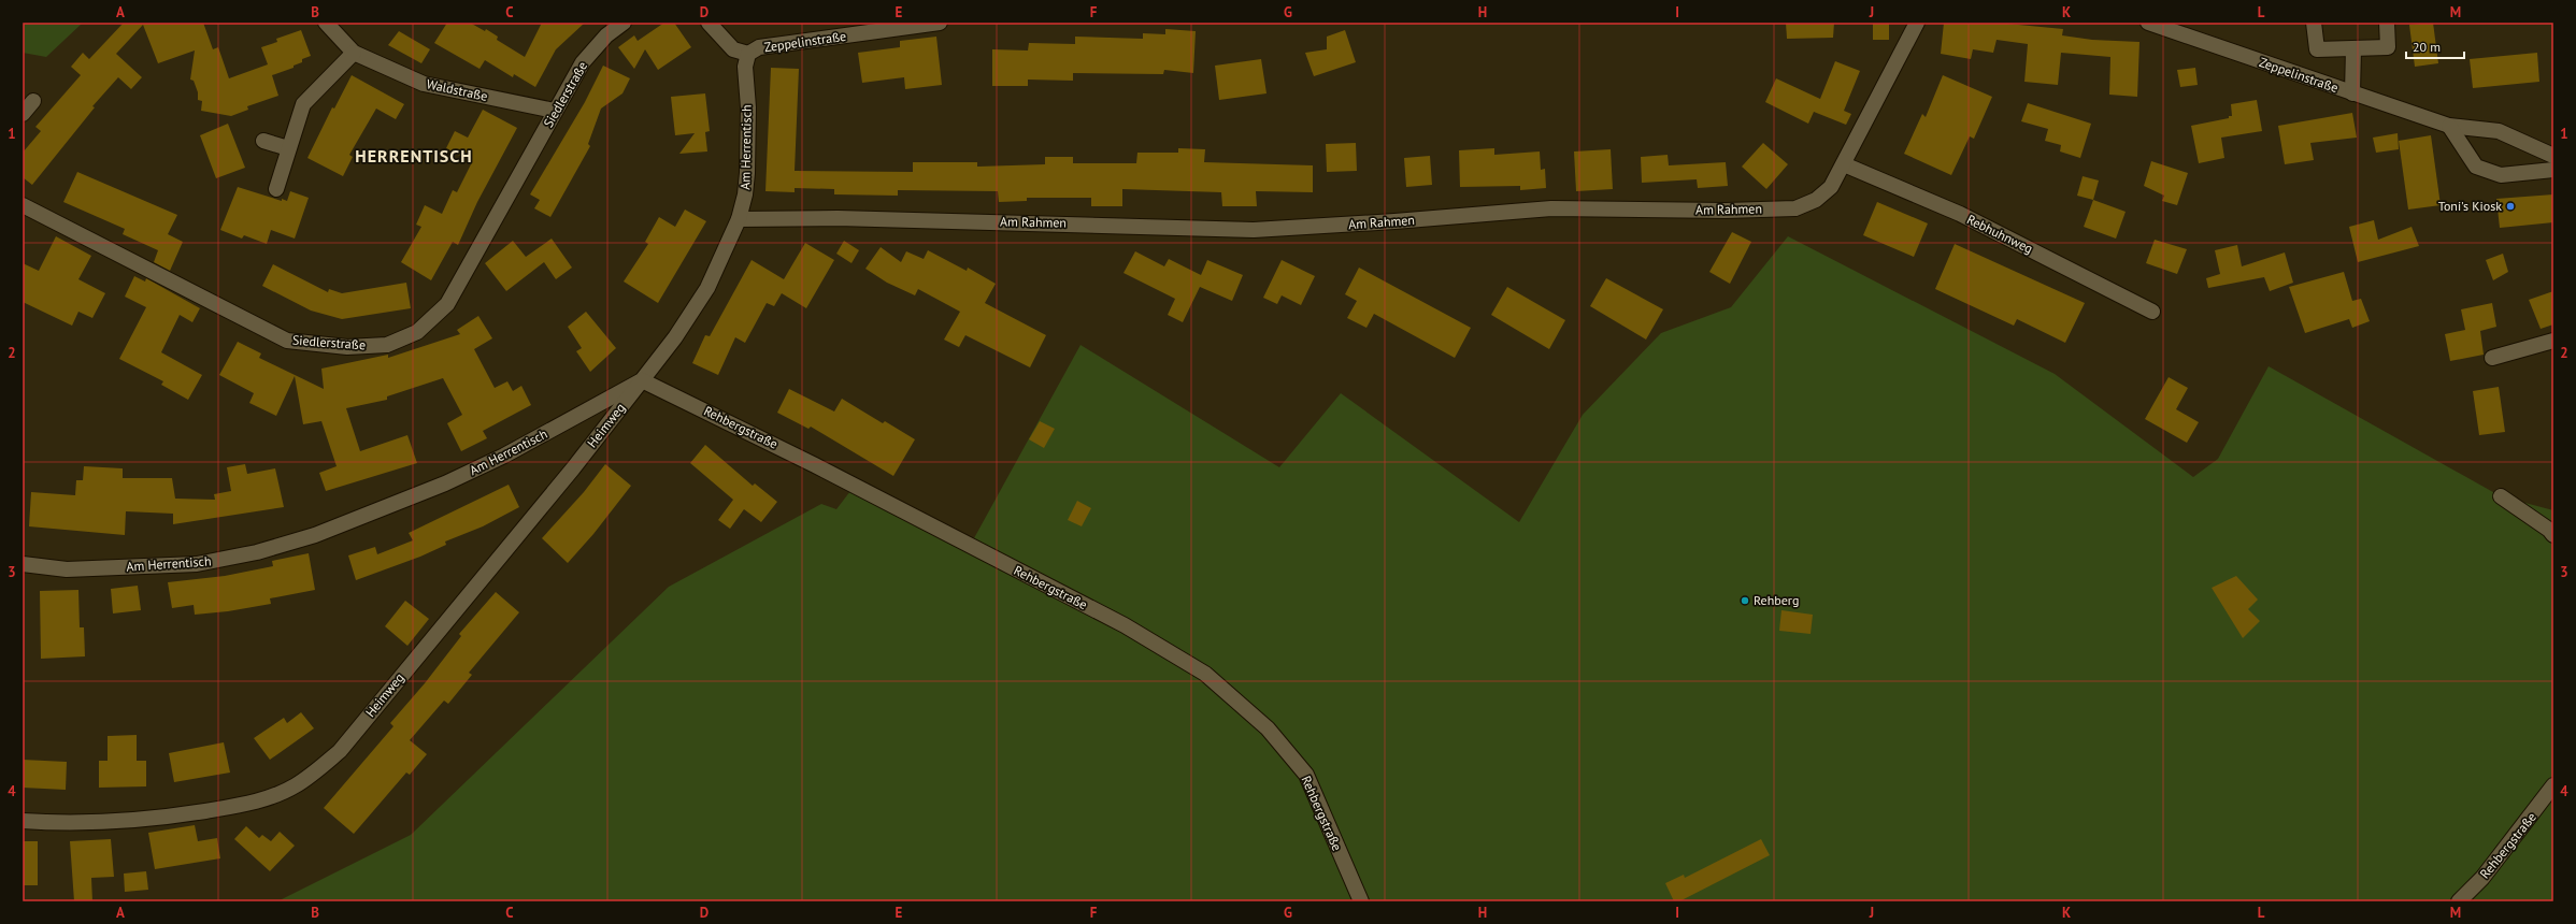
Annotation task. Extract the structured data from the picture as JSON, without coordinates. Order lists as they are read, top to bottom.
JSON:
{
  "streets": {
    "street": [
      "Zeppelinstraße",
      "Waldstraße",
      "Siedlerstraße",
      "Am Herrentisch",
      "Am Rahmen",
      "Rebhuhnweg",
      "Heimweg",
      "Rehbergstraße"
    ]
  },
  "crossings": [
    ["Zeppelinstraße", "Am Herrentisch"],
    ["Waldstraße", "Siedlerstraße"],
    ["Am Herrentisch", "Am Rahmen"],
    ["Am Herrentisch", "Heimweg"],
    ["Am Herrentisch", "Rehbergstraße"],
    ["Am Rahmen", "Rebhuhnweg"],
    ["Heimweg", "Rehbergstraße"]
  ],
  "districts": ["HERRENTISCH"],
  "places": ["Toni's Kiosk", "Rehberg"],
  "scale_bar": "20 m",
  "grid": {
    "columns": [
      "A",
      "B",
      "C",
      "D",
      "E",
      "F",
      "G",
      "H",
      "I",
      "J",
      "K",
      "L",
      "M"
    ],
    "rows": [
      "1",
      "2",
      "3",
      "4"
    ]
  }
}
